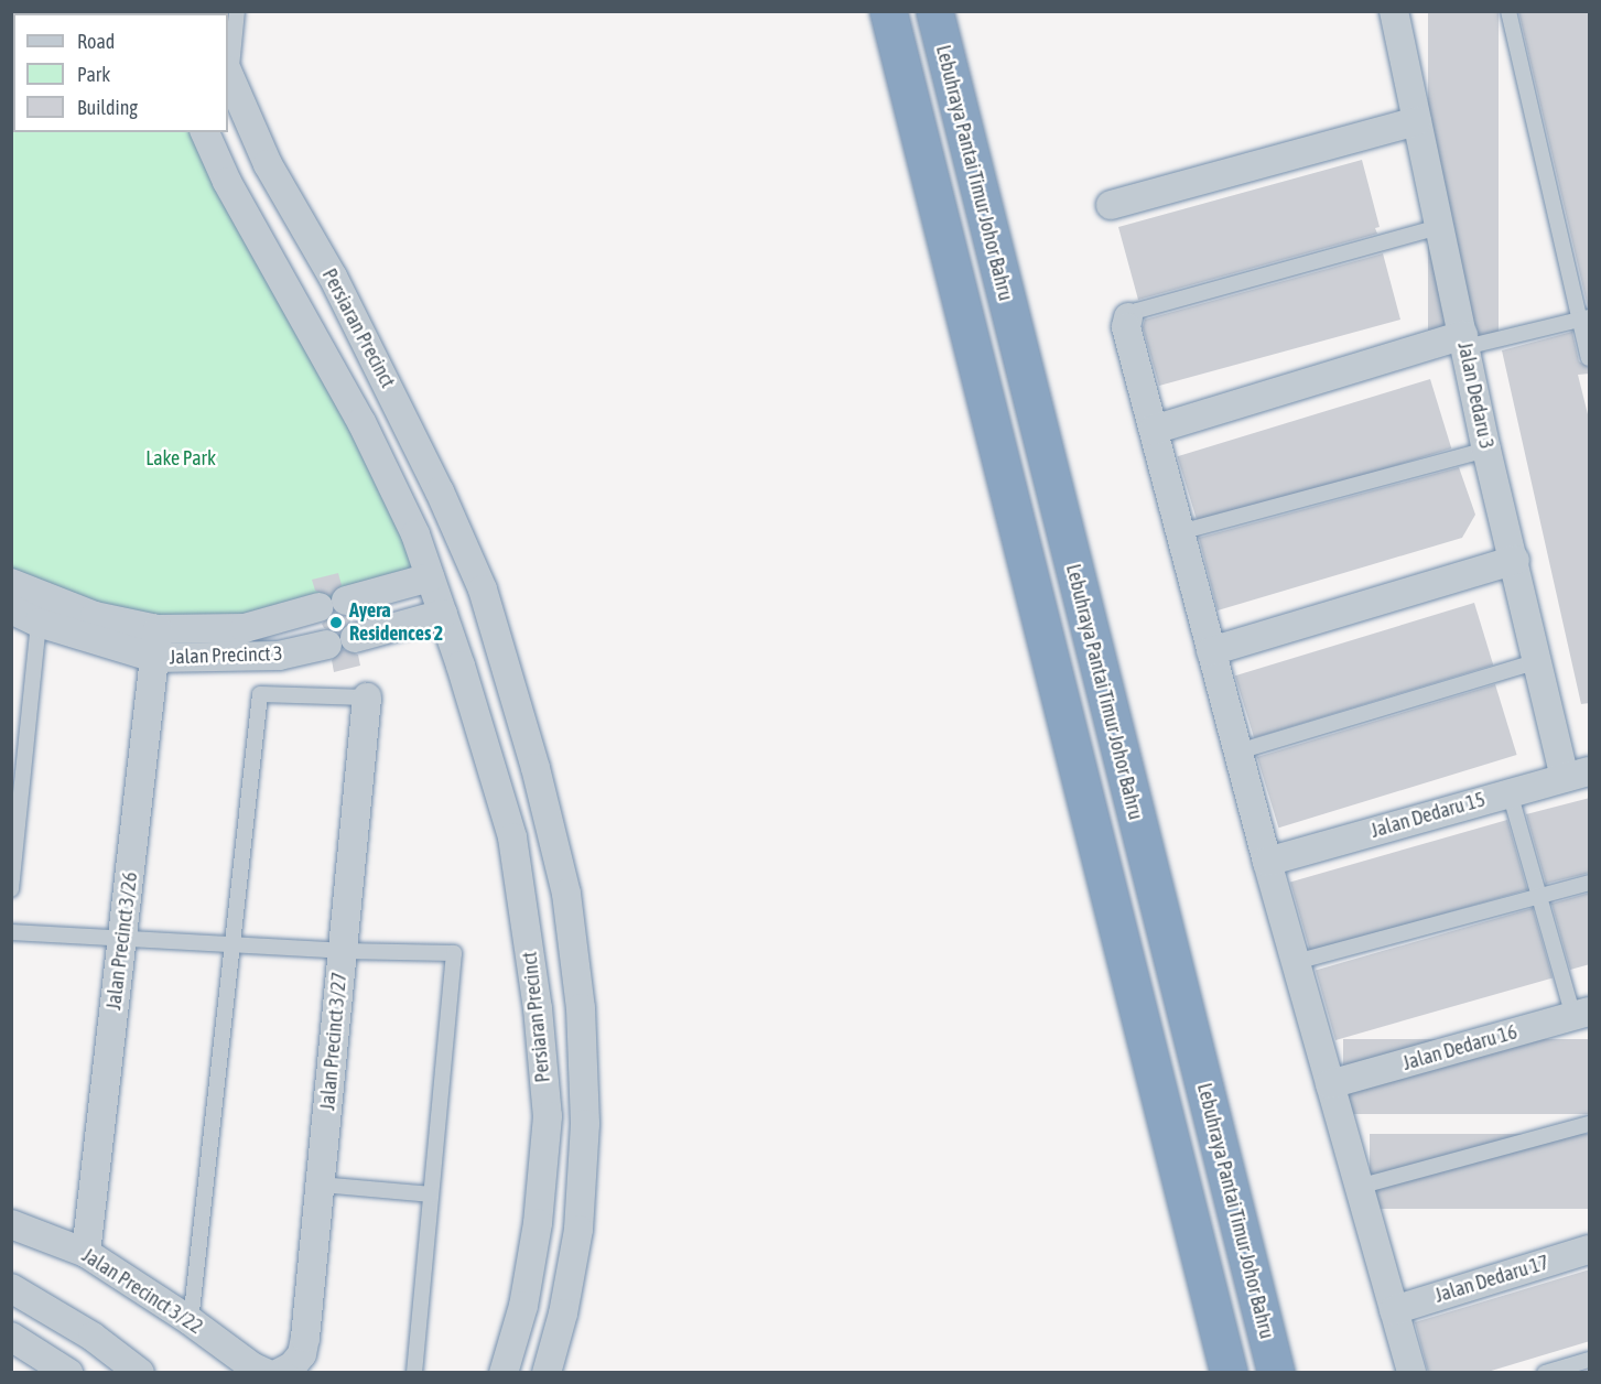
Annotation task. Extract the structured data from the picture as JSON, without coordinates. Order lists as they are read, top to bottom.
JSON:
{
  "streets": {
    "highway": ["Lebuhraya Pantai Timur Johor Bahru"],
    "street": [
      "Persiaran Precinct",
      "Jalan Dedaru 3",
      "Jalan Precinct 3",
      "Jalan Dedaru 15",
      "Jalan Precinct 3/26",
      "Jalan Precinct 3/27",
      "Jalan Dedaru 16",
      "Jalan Dedaru 17",
      "Jalan Precinct 3/22"
    ]
  },
  "crossings": [
    ["Persiaran Precinct", "Jalan Precinct 3"],
    ["Jalan Dedaru 3", "Jalan Dedaru 15"],
    ["Jalan Precinct 3", "Jalan Precinct 3/26"],
    ["Jalan Precinct 3/26", "Jalan Precinct 3/22"]
  ],
  "parks": ["Lake Park"],
  "places": ["Ayera Residences 2"],
  "legend": ["Road", "Park", "Building"]
}
